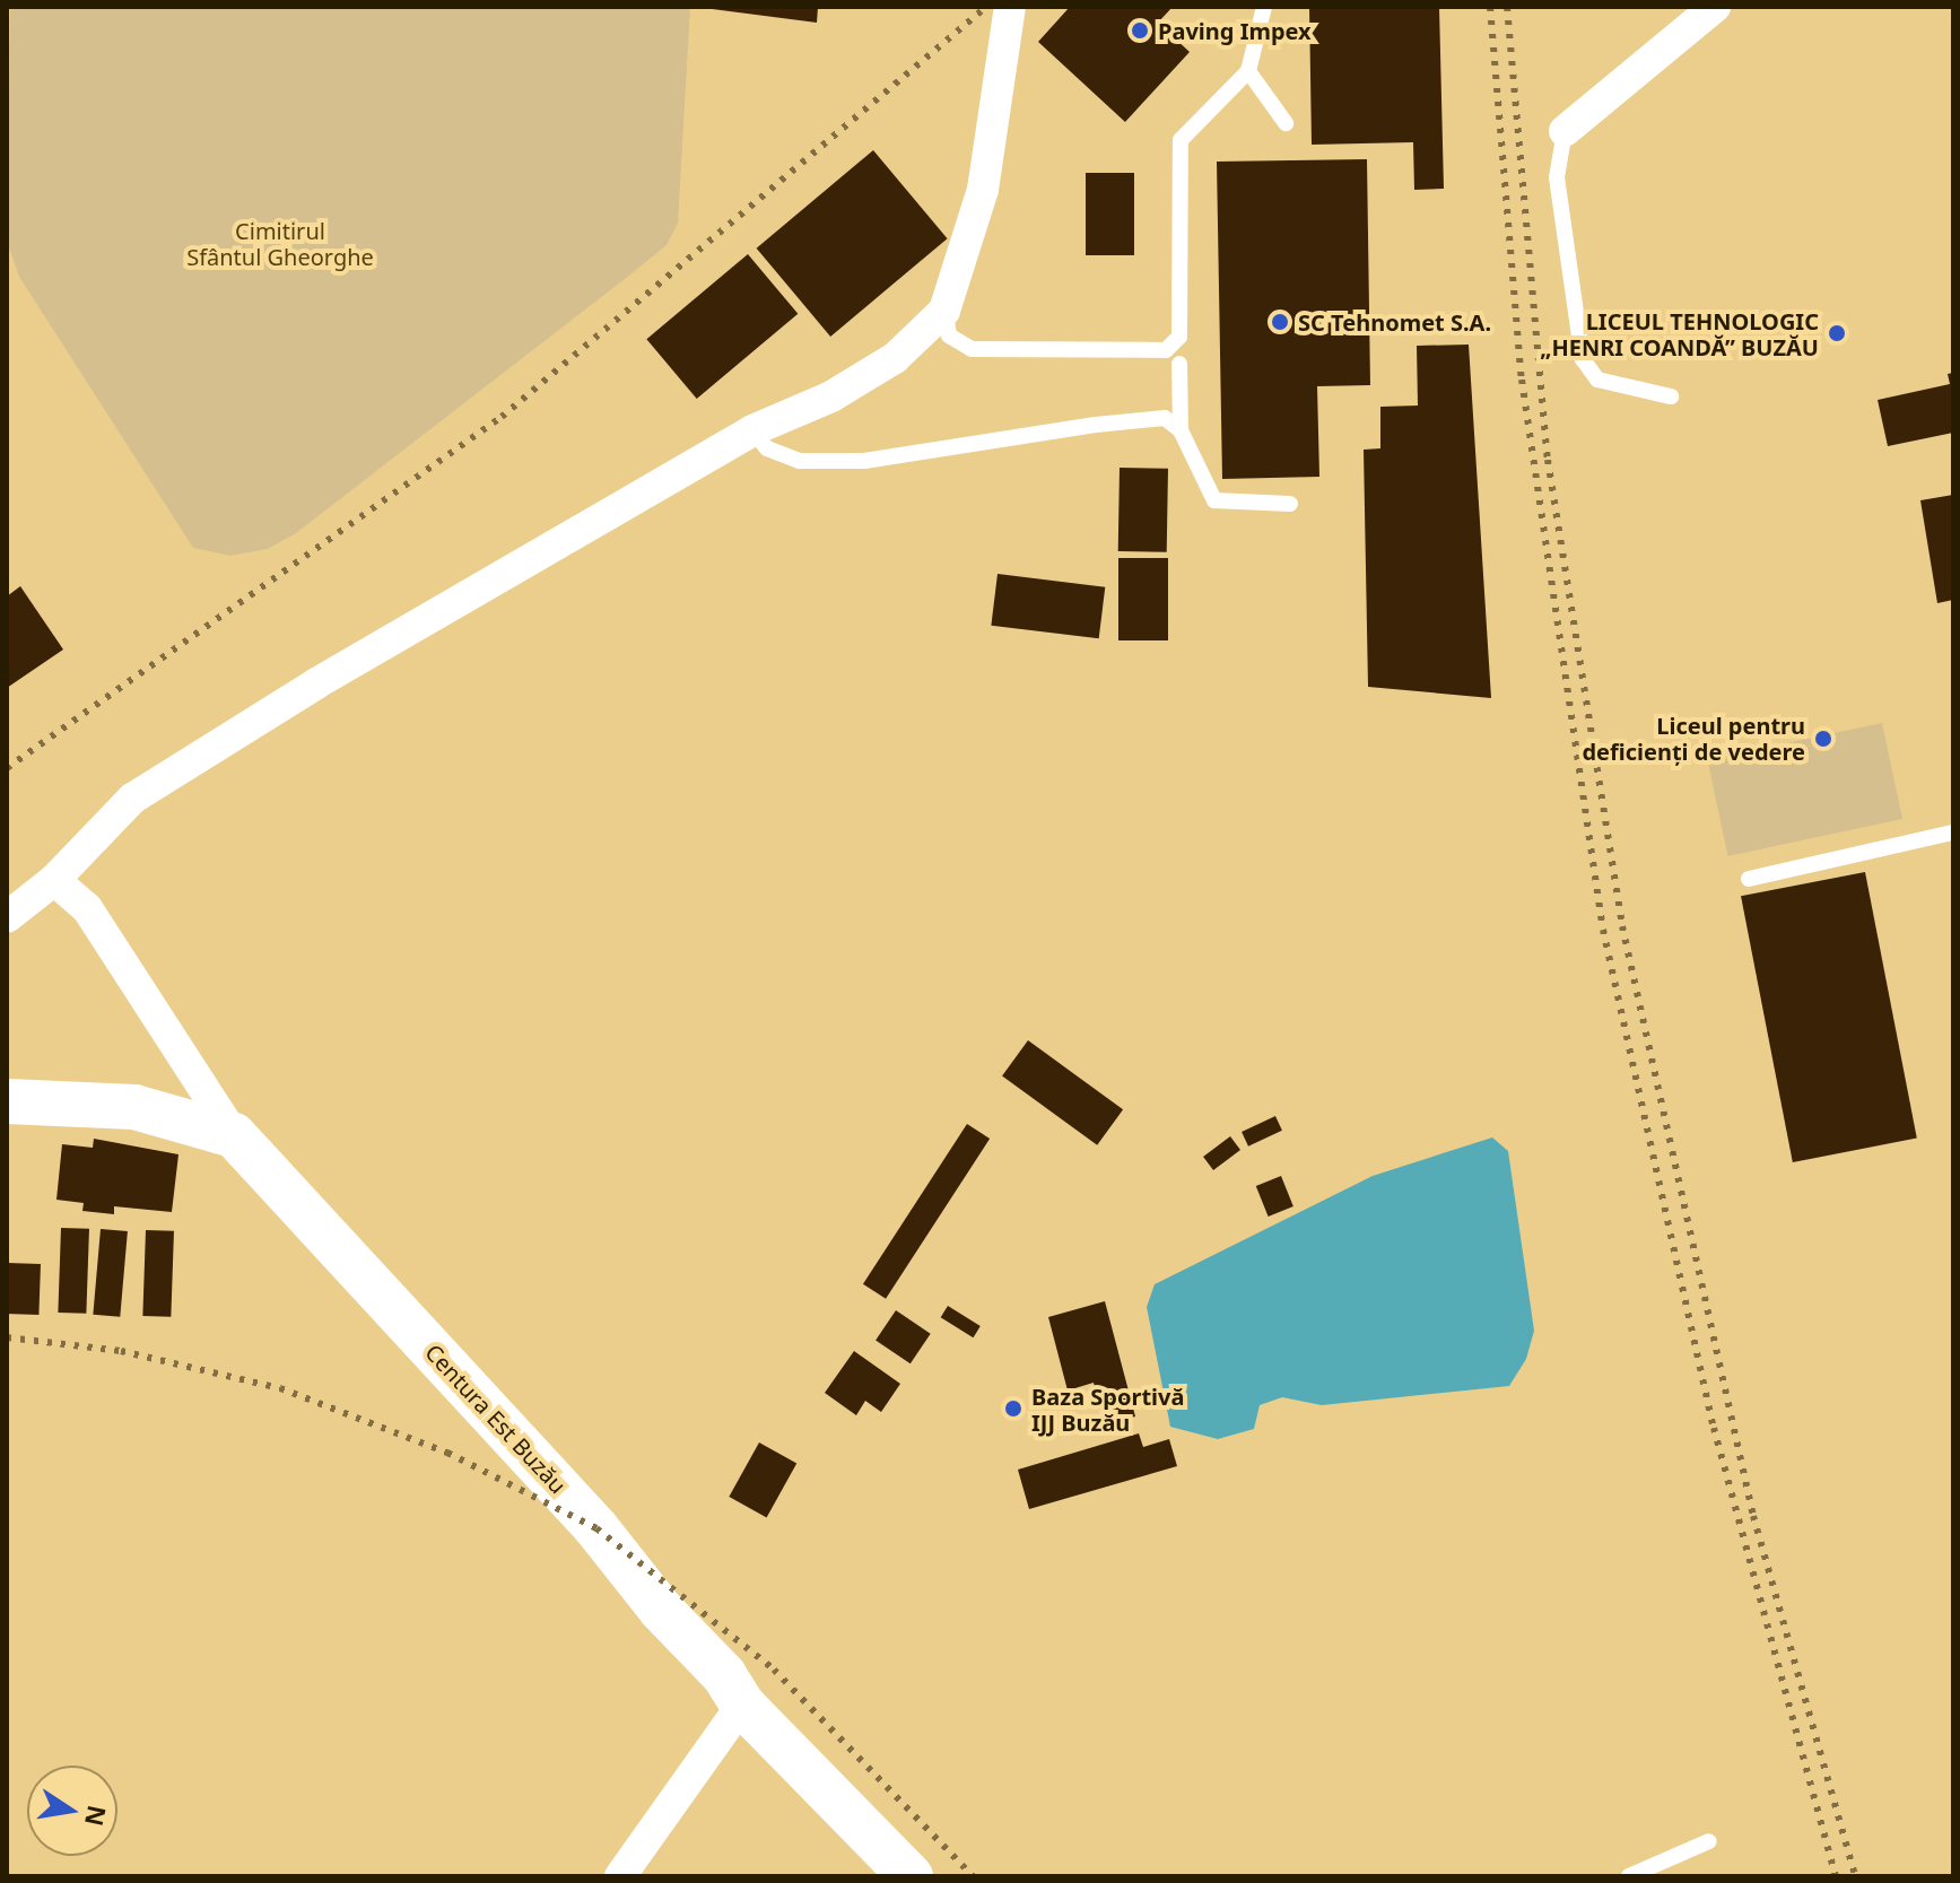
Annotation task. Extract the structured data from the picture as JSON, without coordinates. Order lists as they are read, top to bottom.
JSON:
{
  "streets": {
    "main road": ["Centura Est Buzău"]
  },
  "parks": ["Cimitirul Sfântul Gheorghe"],
  "places": [
    "Paving Impex",
    "SC Tehnomet S.A.",
    "LICEUL TEHNOLOGIC „HENRI COANDĂ” BUZĂU",
    "Liceul pentru deficienți de vedere",
    "Baza Sportivă IJJ Buzău"
  ],
  "north": "right"
}
